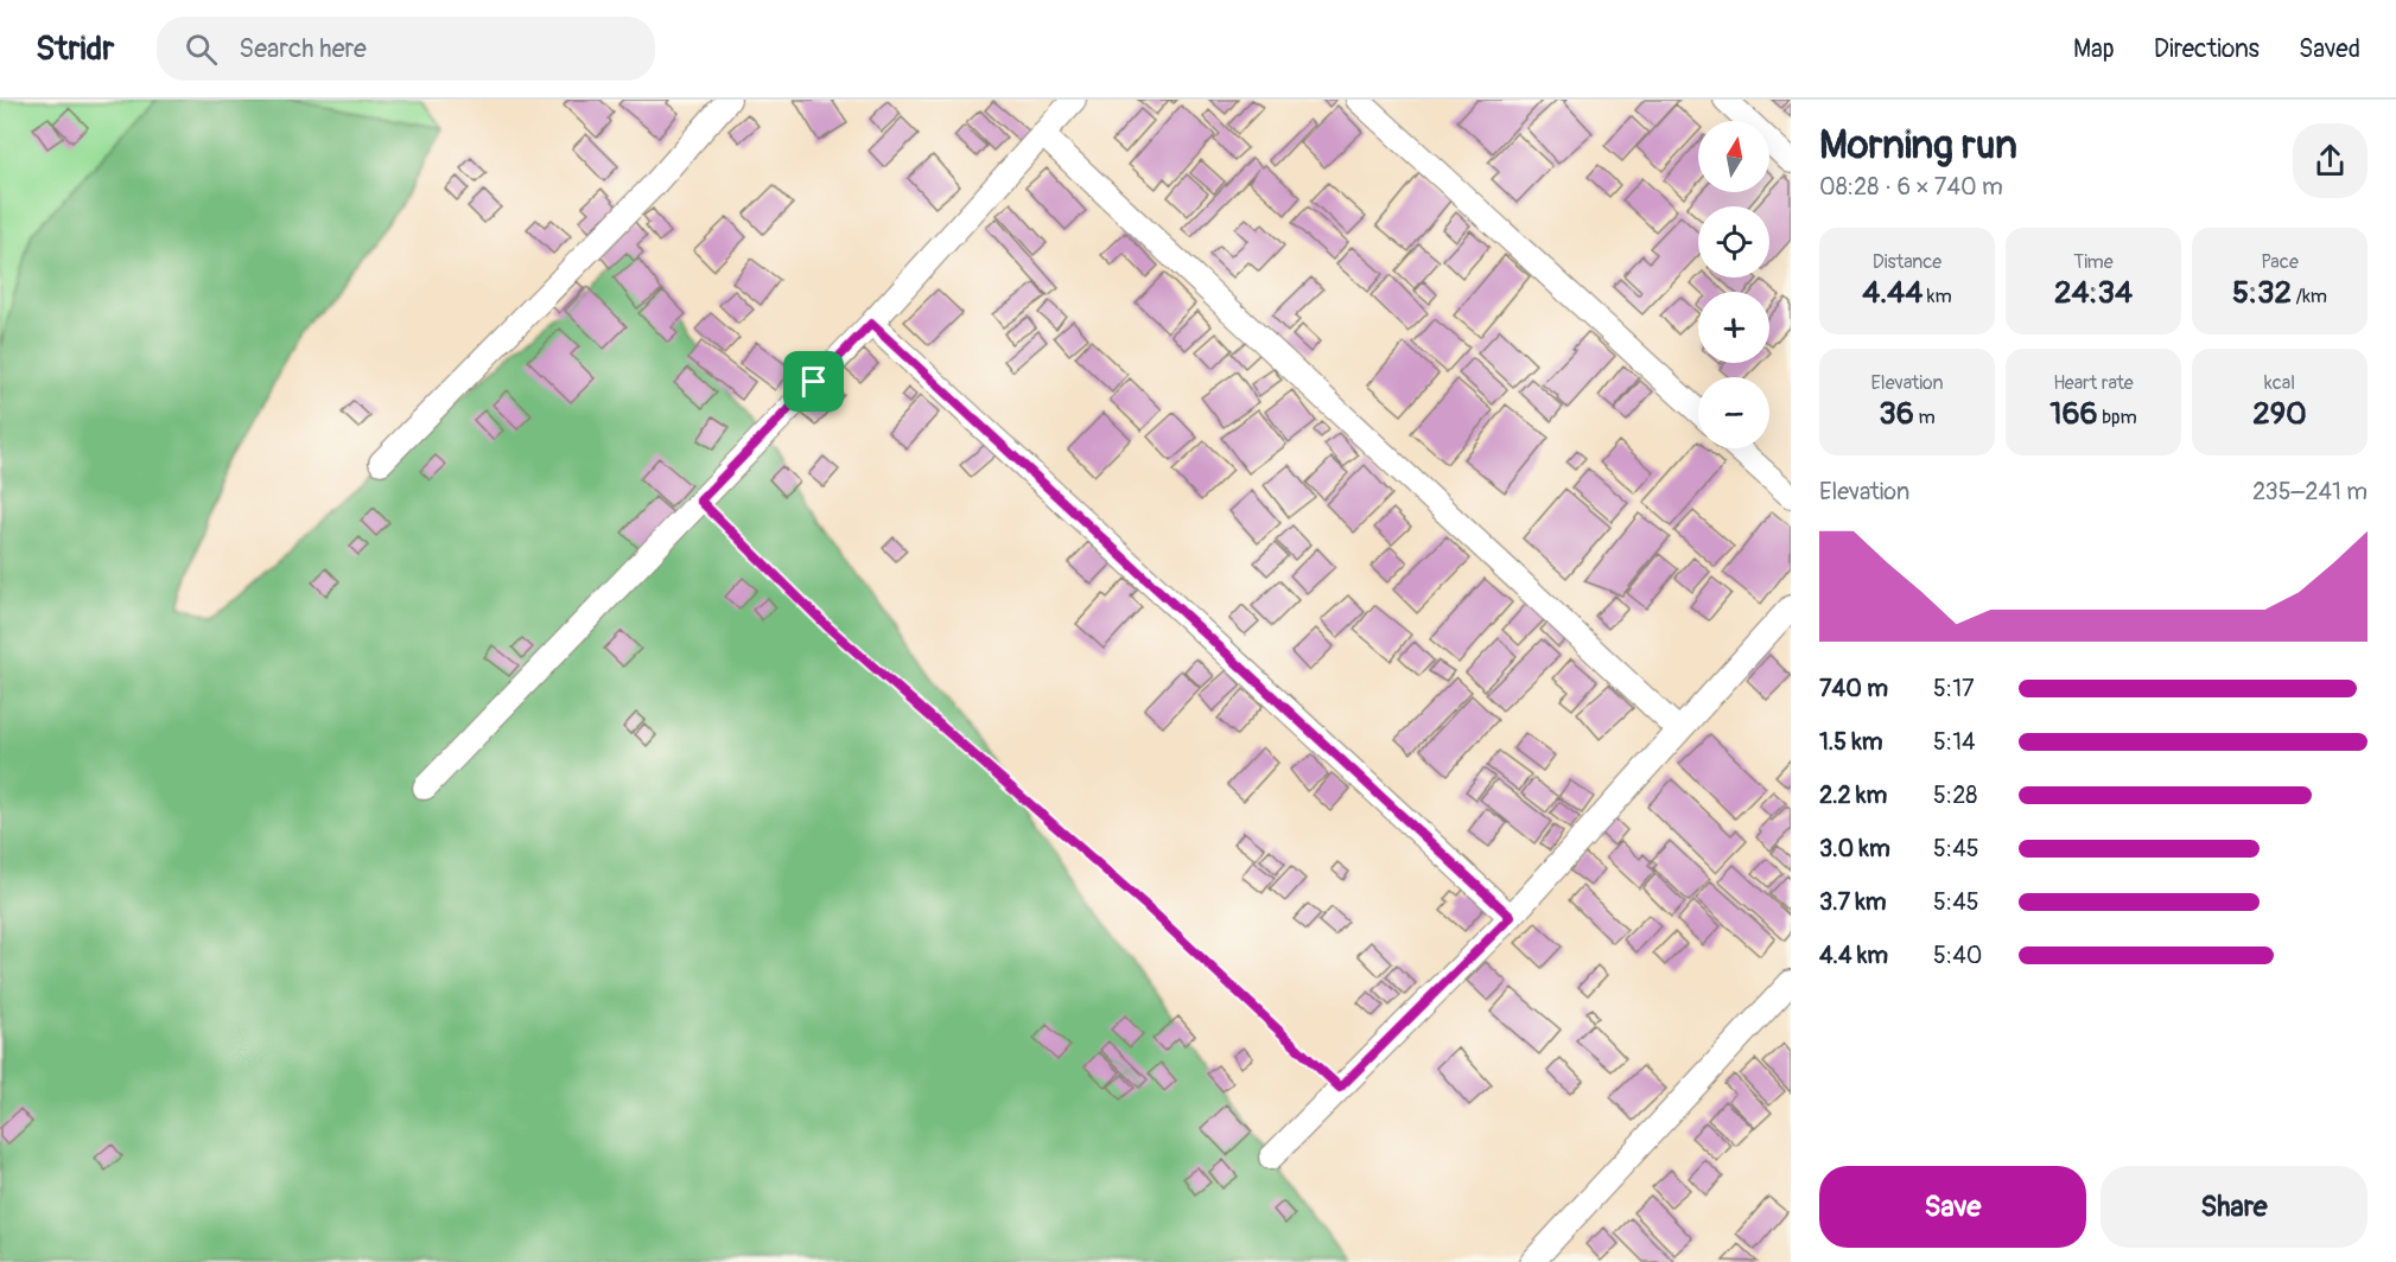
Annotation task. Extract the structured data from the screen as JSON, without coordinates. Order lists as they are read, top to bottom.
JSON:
{
  "north": "top",
  "page": {
    "header": "Stridr",
    "search": "Search here",
    "nav": ["Map", "Directions", "Saved"],
    "heading": ["Morning run", "08:28 · 6 × 740 m"],
    "map_buttons": ["+", "−"],
    "stats": [
      ["Distance", "4.44 km"],
      ["Time", "24:34"],
      ["Pace", "5:32 /km"],
      ["Elevation", "36 m"],
      ["Heart rate", "166 bpm"],
      ["kcal", "290"]
    ],
    "chart": ["Elevation", "235–241 m"],
    "list": [
      {
        "name": "740 m",
        "note": "5:17"
      },
      {
        "name": "1.5 km",
        "note": "5:14"
      },
      {
        "name": "2.2 km",
        "note": "5:28"
      },
      {
        "name": "3.0 km",
        "note": "5:45"
      },
      {
        "name": "3.7 km",
        "note": "5:45"
      },
      {
        "name": "4.4 km",
        "note": "5:40"
      }
    ],
    "buttons": ["Save", "Share"]
  }
}
